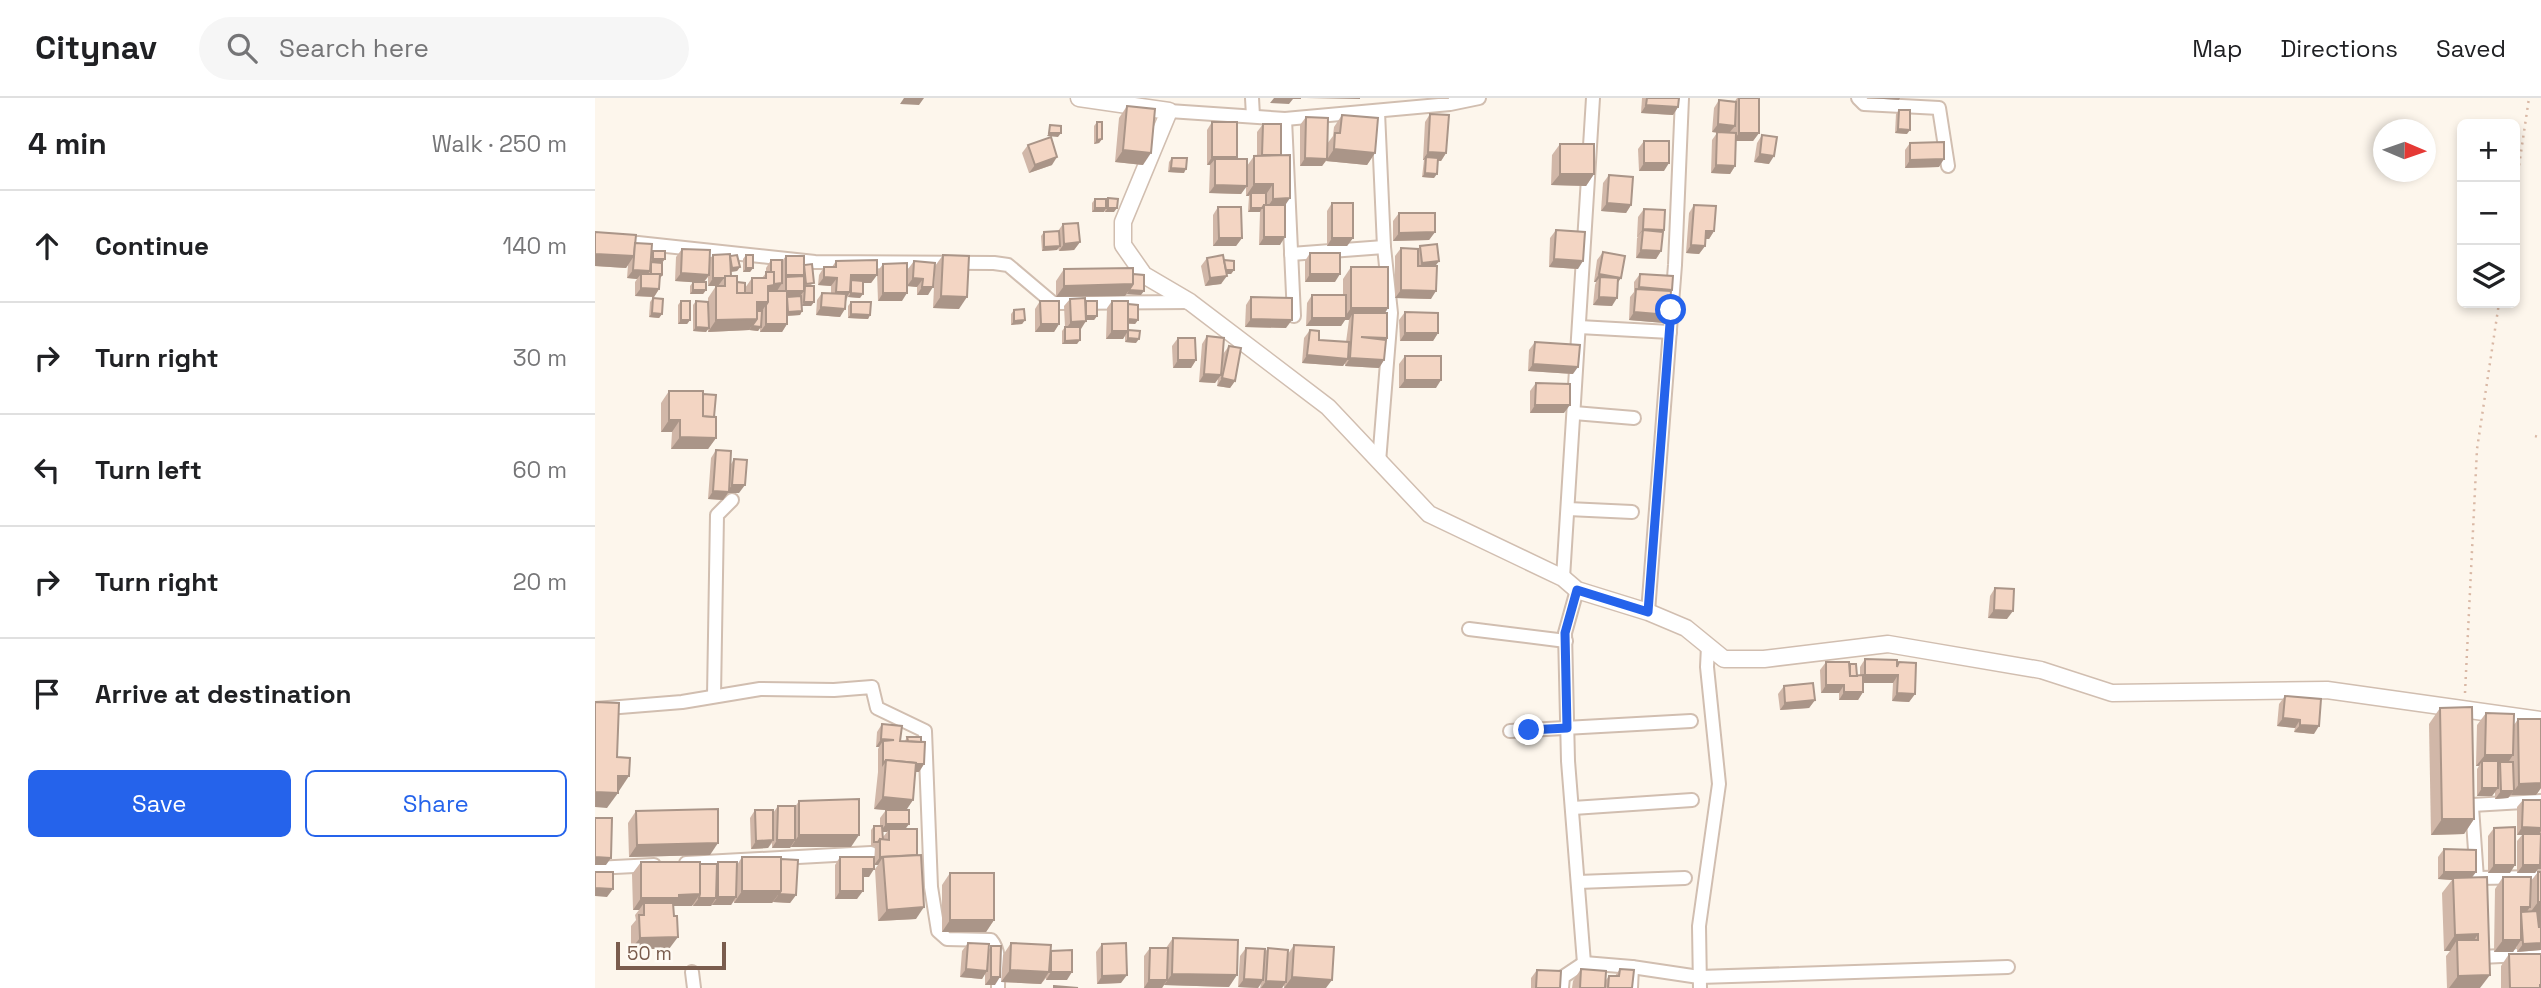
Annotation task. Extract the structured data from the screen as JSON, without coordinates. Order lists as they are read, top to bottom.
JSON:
{
  "scale_bar": "50 m",
  "north": "right",
  "page": {
    "header": "Citynav",
    "search": "Search here",
    "nav": ["Map", "Directions", "Saved"],
    "heading": ["4 min", "Walk · 250 m"],
    "map_buttons": ["+", "−"],
    "list": [
      ["Continue", "140 m"],
      ["Turn right", "30 m"],
      ["Turn left", "60 m"],
      ["Turn right", "20 m"],
      "Arrive at destination"
    ],
    "buttons": ["Save", "Share"],
    "scale": "50 m"
  }
}
